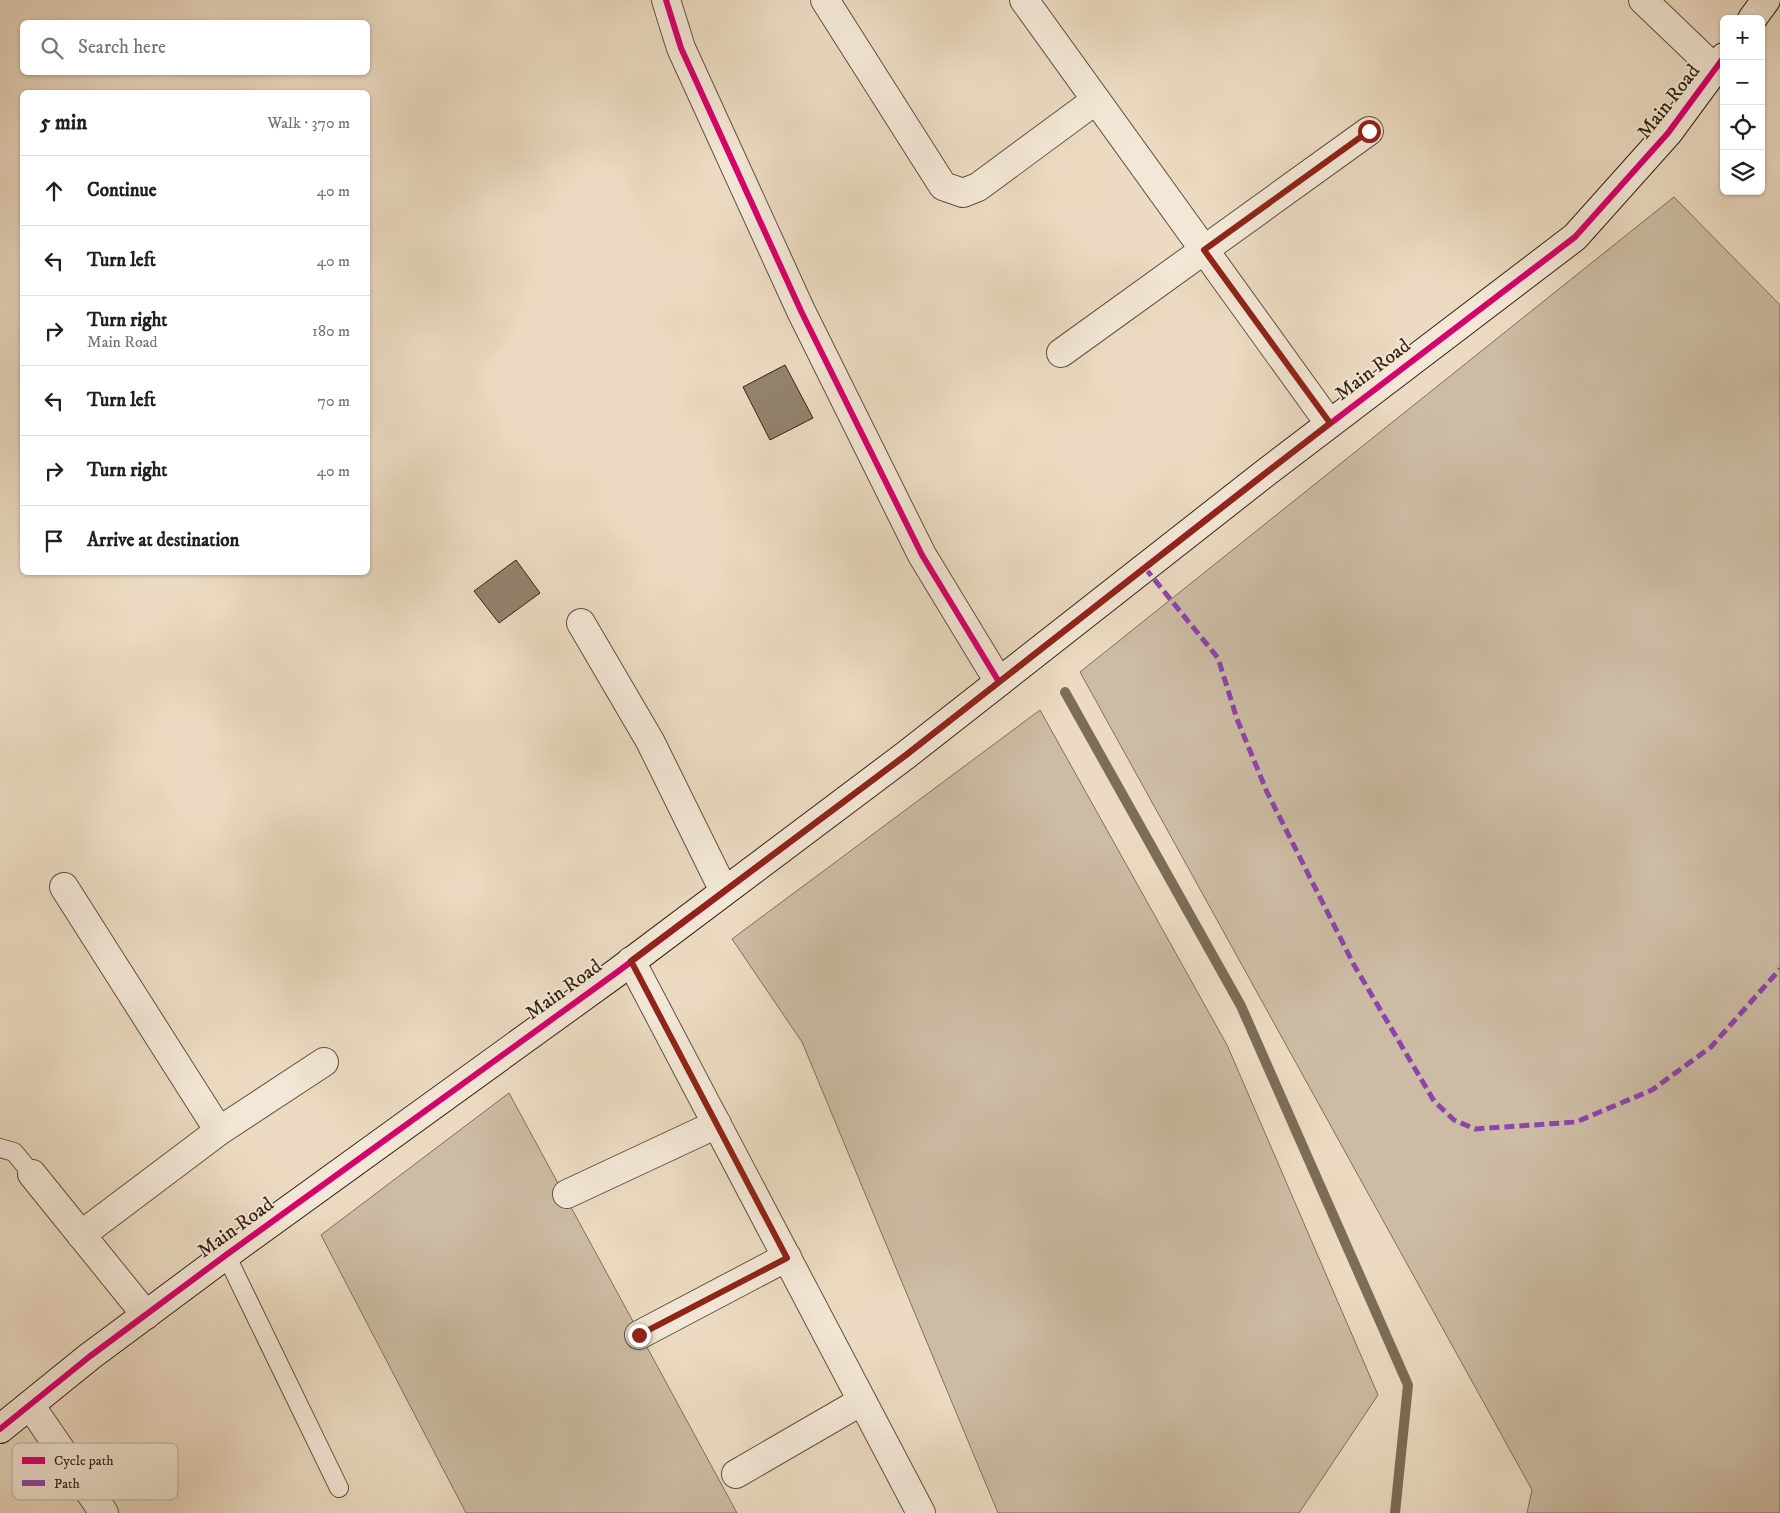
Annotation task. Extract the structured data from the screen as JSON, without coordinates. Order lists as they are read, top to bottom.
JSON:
{
  "streets": {
    "street": ["Main Road"]
  },
  "legend": ["Cycle path", "Path"],
  "page": {
    "map_buttons": ["+", "−"],
    "search": "Search here",
    "heading": ["5 min", "Walk · 370 m"],
    "list": [
      ["Continue", "40 m"],
      ["Turn left", "40 m"],
      ["Turn right", "Main Road", "180 m"],
      ["Turn left", "70 m"],
      ["Turn right", "40 m"],
      "Arrive at destination"
    ]
  }
}
